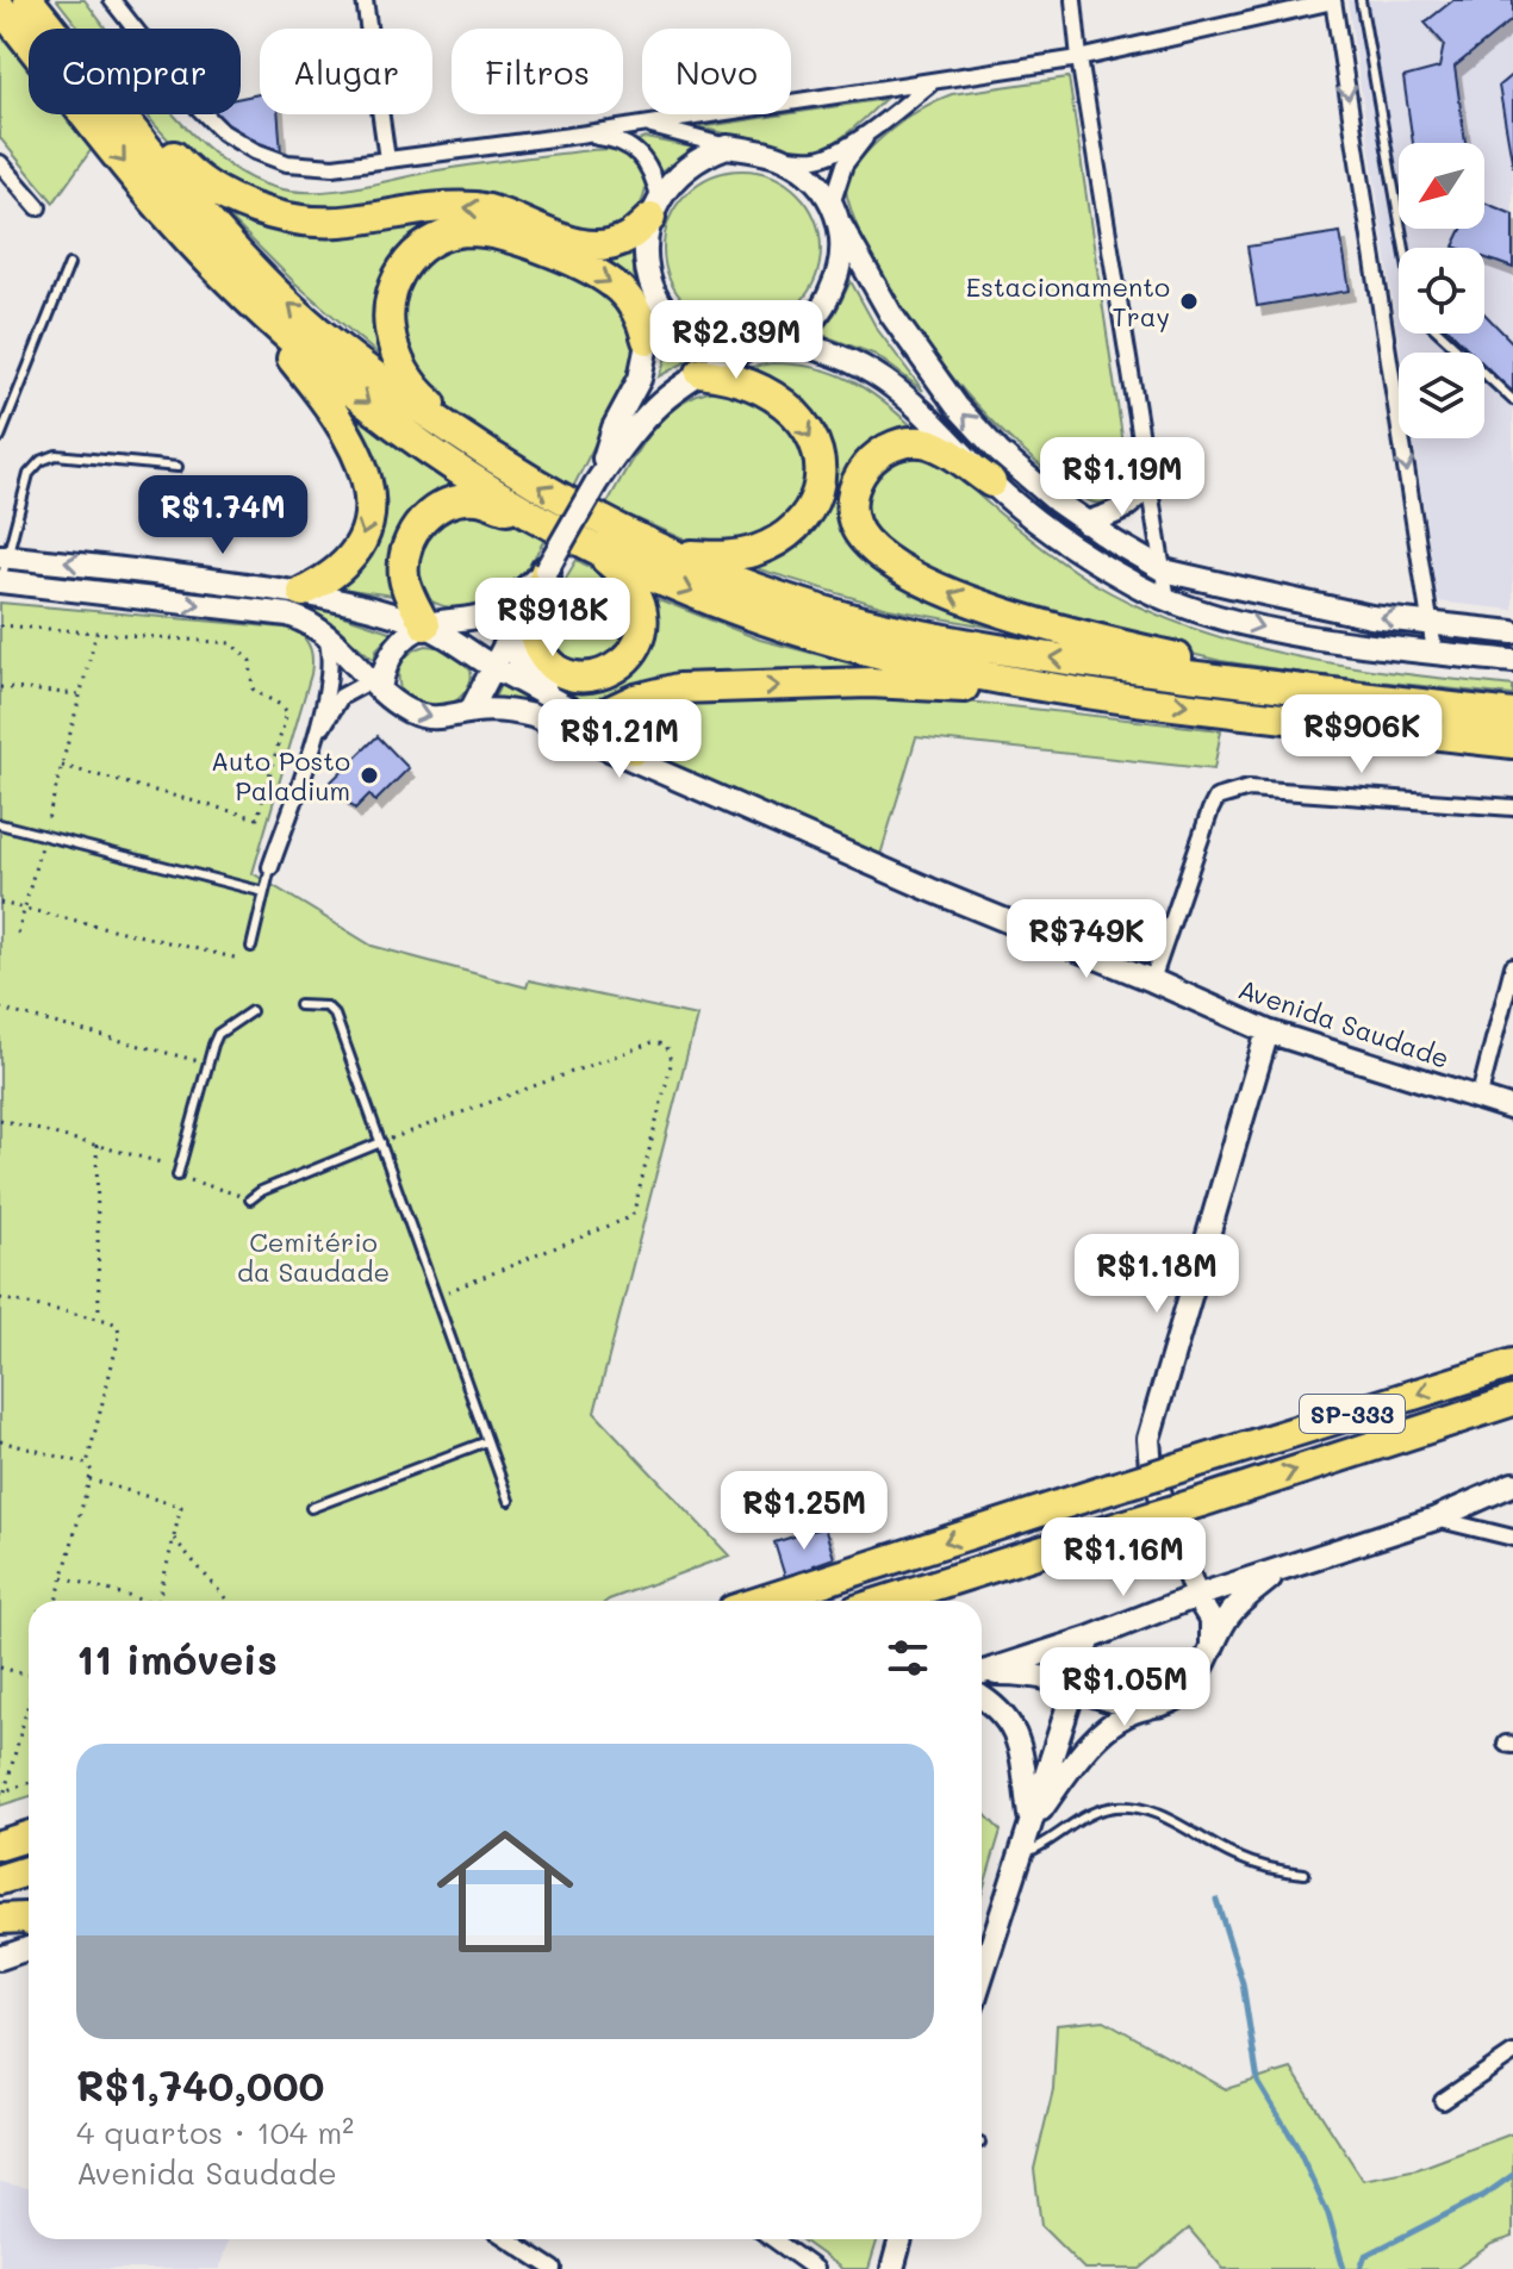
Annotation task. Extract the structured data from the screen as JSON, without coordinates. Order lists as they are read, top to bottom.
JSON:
{
  "streets": {
    "highway": ["SP-333"],
    "main road": ["Avenida Saudade"]
  },
  "parks": ["Cemitério da Saudade"],
  "places": ["Estacionamento Tray", "Auto Posto Paladium"],
  "north": "bottom left",
  "page": {
    "chip": [
      "Comprar",
      "Alugar",
      "Filtros",
      "Novo"
    ],
    "price": [
      "R$2.39M",
      "R$1.19M",
      "R$1.74M",
      "R$918K",
      "R$906K",
      "R$1.21M",
      "R$749K",
      "R$1.18M",
      "R$1.25M",
      "R$1.16M",
      "R$1.05M"
    ],
    "heading": "11 imóveis",
    "list": [
      {
        "name": "R$1,740,000",
        "note": "4 quartos · 104 m² · Avenida Saudade"
      }
    ]
  }
}
